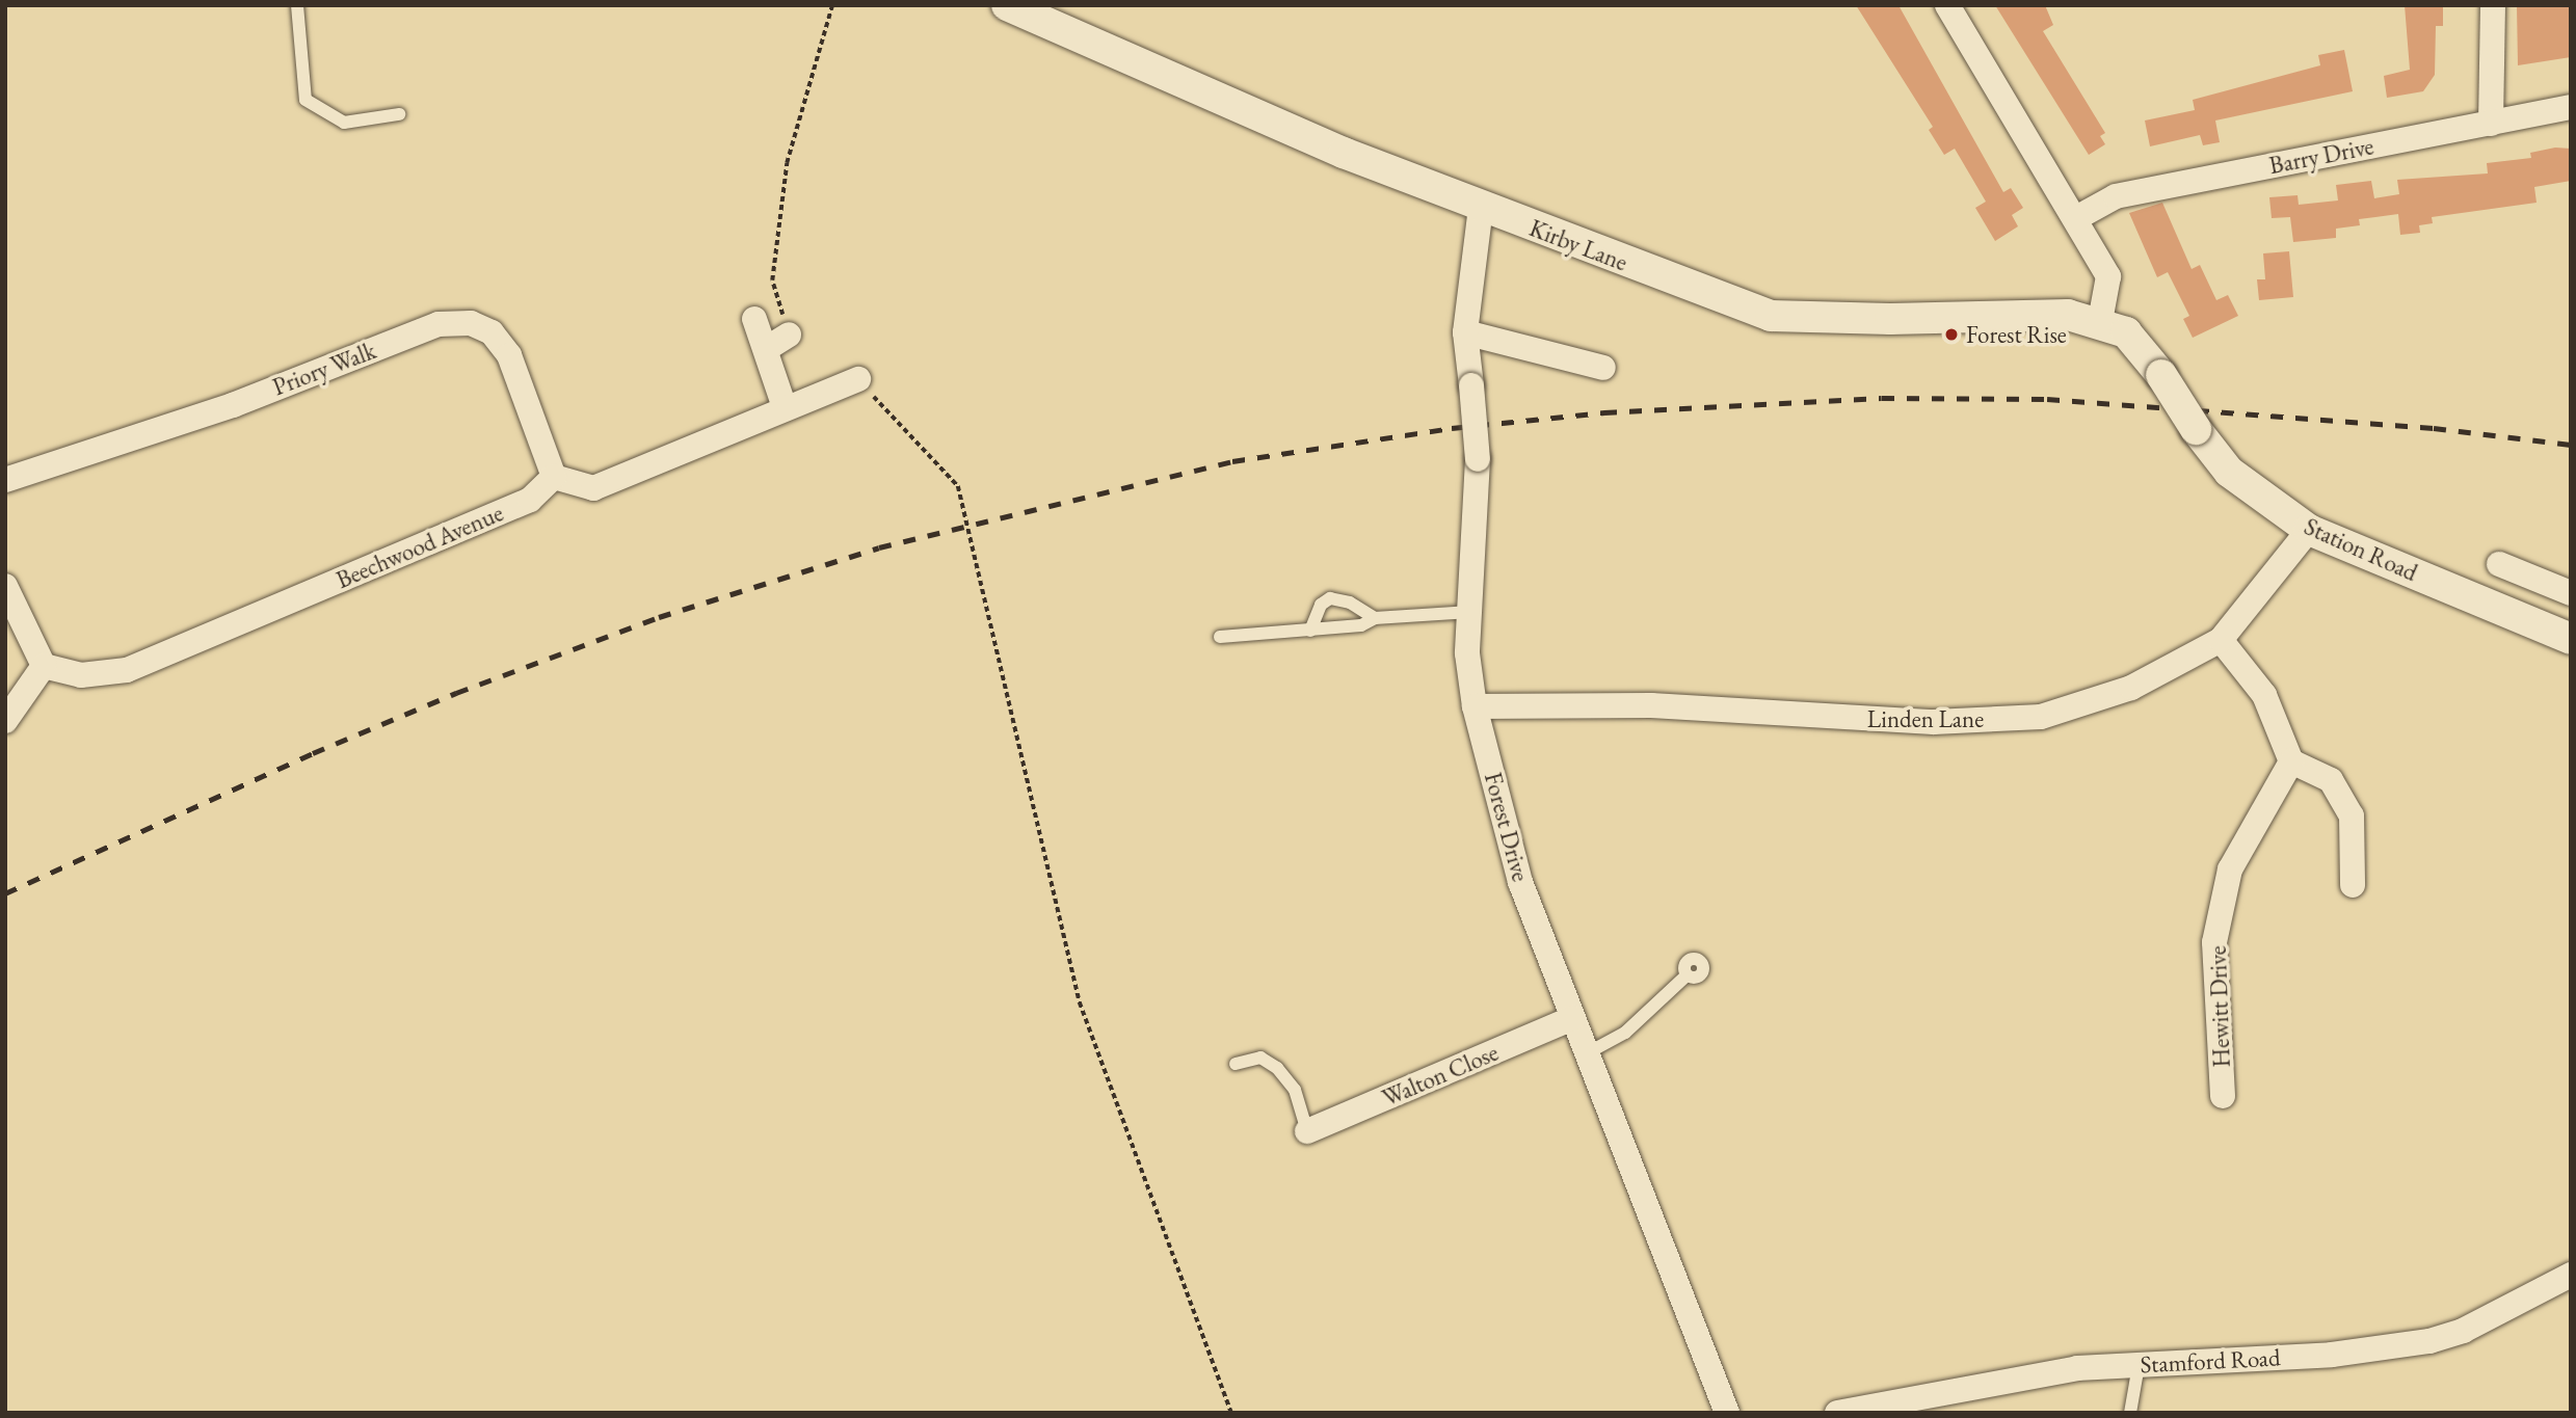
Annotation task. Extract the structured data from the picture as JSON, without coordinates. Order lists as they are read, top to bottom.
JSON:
{
  "streets": {
    "street": [
      "Barry Drive",
      "Kirby Lane",
      "Priory Walk",
      "Beechwood Avenue",
      "Station Road",
      "Linden Lane",
      "Forest Drive",
      "Hewitt Drive",
      "Walton Close",
      "Stamford Road"
    ]
  },
  "crossings": [
    ["Kirby Lane", "Station Road"],
    ["Kirby Lane", "Forest Drive"],
    ["Priory Walk", "Beechwood Avenue"],
    ["Station Road", "Linden Lane"],
    ["Linden Lane", "Forest Drive"],
    ["Forest Drive", "Walton Close"]
  ],
  "places": ["Forest Rise"]
}
